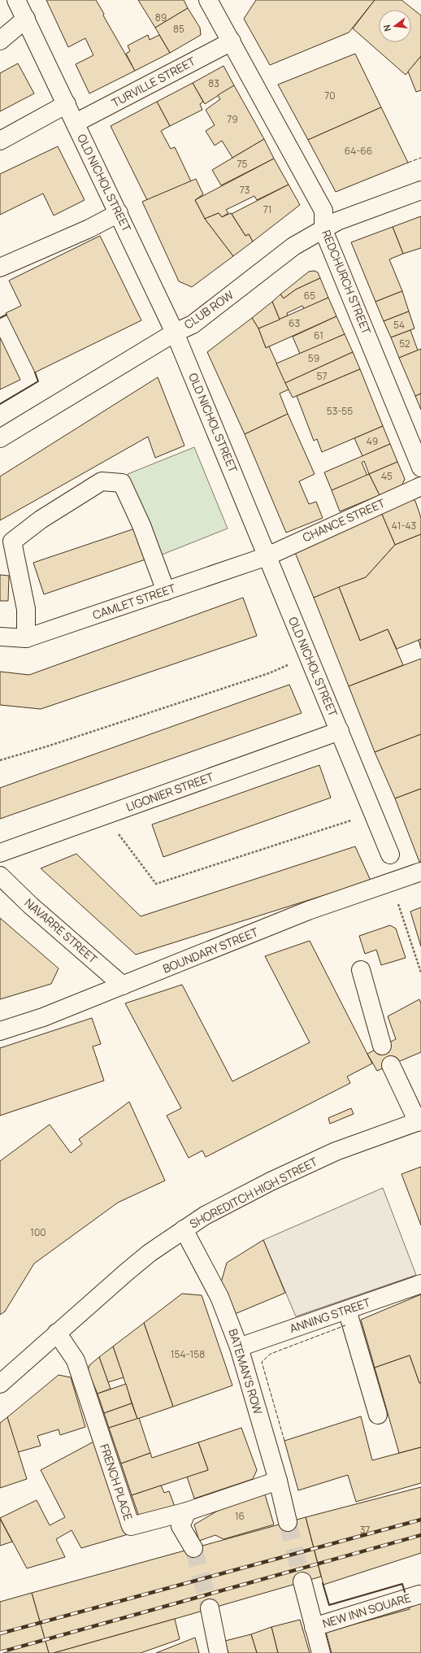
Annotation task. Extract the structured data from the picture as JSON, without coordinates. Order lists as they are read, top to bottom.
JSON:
{
  "streets": {
    "main road": [
      "TURVILLE STREET",
      "OLD NICHOL STREET",
      "REDCHURCH STREET",
      "CLUB ROW",
      "CHANCE STREET",
      "CAMLET STREET",
      "LIGONIER STREET",
      "NAVARRE STREET",
      "BOUNDARY STREET",
      "SHOREDITCH HIGH STREET",
      "ANNING STREET",
      "BATEMAN'S ROW",
      "FRENCH PLACE",
      "NEW INN SQUARE"
    ]
  },
  "crossings": [
    ["TURVILLE STREET", "OLD NICHOL STREET"],
    ["TURVILLE STREET", "REDCHURCH STREET"],
    ["OLD NICHOL STREET", "CLUB ROW"],
    ["OLD NICHOL STREET", "CHANCE STREET"],
    ["OLD NICHOL STREET", "CAMLET STREET"],
    ["OLD NICHOL STREET", "LIGONIER STREET"],
    ["REDCHURCH STREET", "CLUB ROW"],
    ["CHANCE STREET", "CAMLET STREET"],
    ["NAVARRE STREET", "BOUNDARY STREET"],
    ["SHOREDITCH HIGH STREET", "BATEMAN'S ROW"],
    ["SHOREDITCH HIGH STREET", "FRENCH PLACE"],
    ["ANNING STREET", "BATEMAN'S ROW"],
    ["BATEMAN'S ROW", "FRENCH PLACE"]
  ],
  "house_numbers": [
    "89",
    "85",
    "83",
    "70",
    "79",
    "64-66",
    "75",
    "73",
    "71",
    "65",
    "63",
    "54",
    "61",
    "52",
    "59",
    "57",
    "53-55",
    "49",
    "45",
    "41-43",
    "100",
    "154-158",
    "16",
    "37"
  ],
  "north": "left"
}
